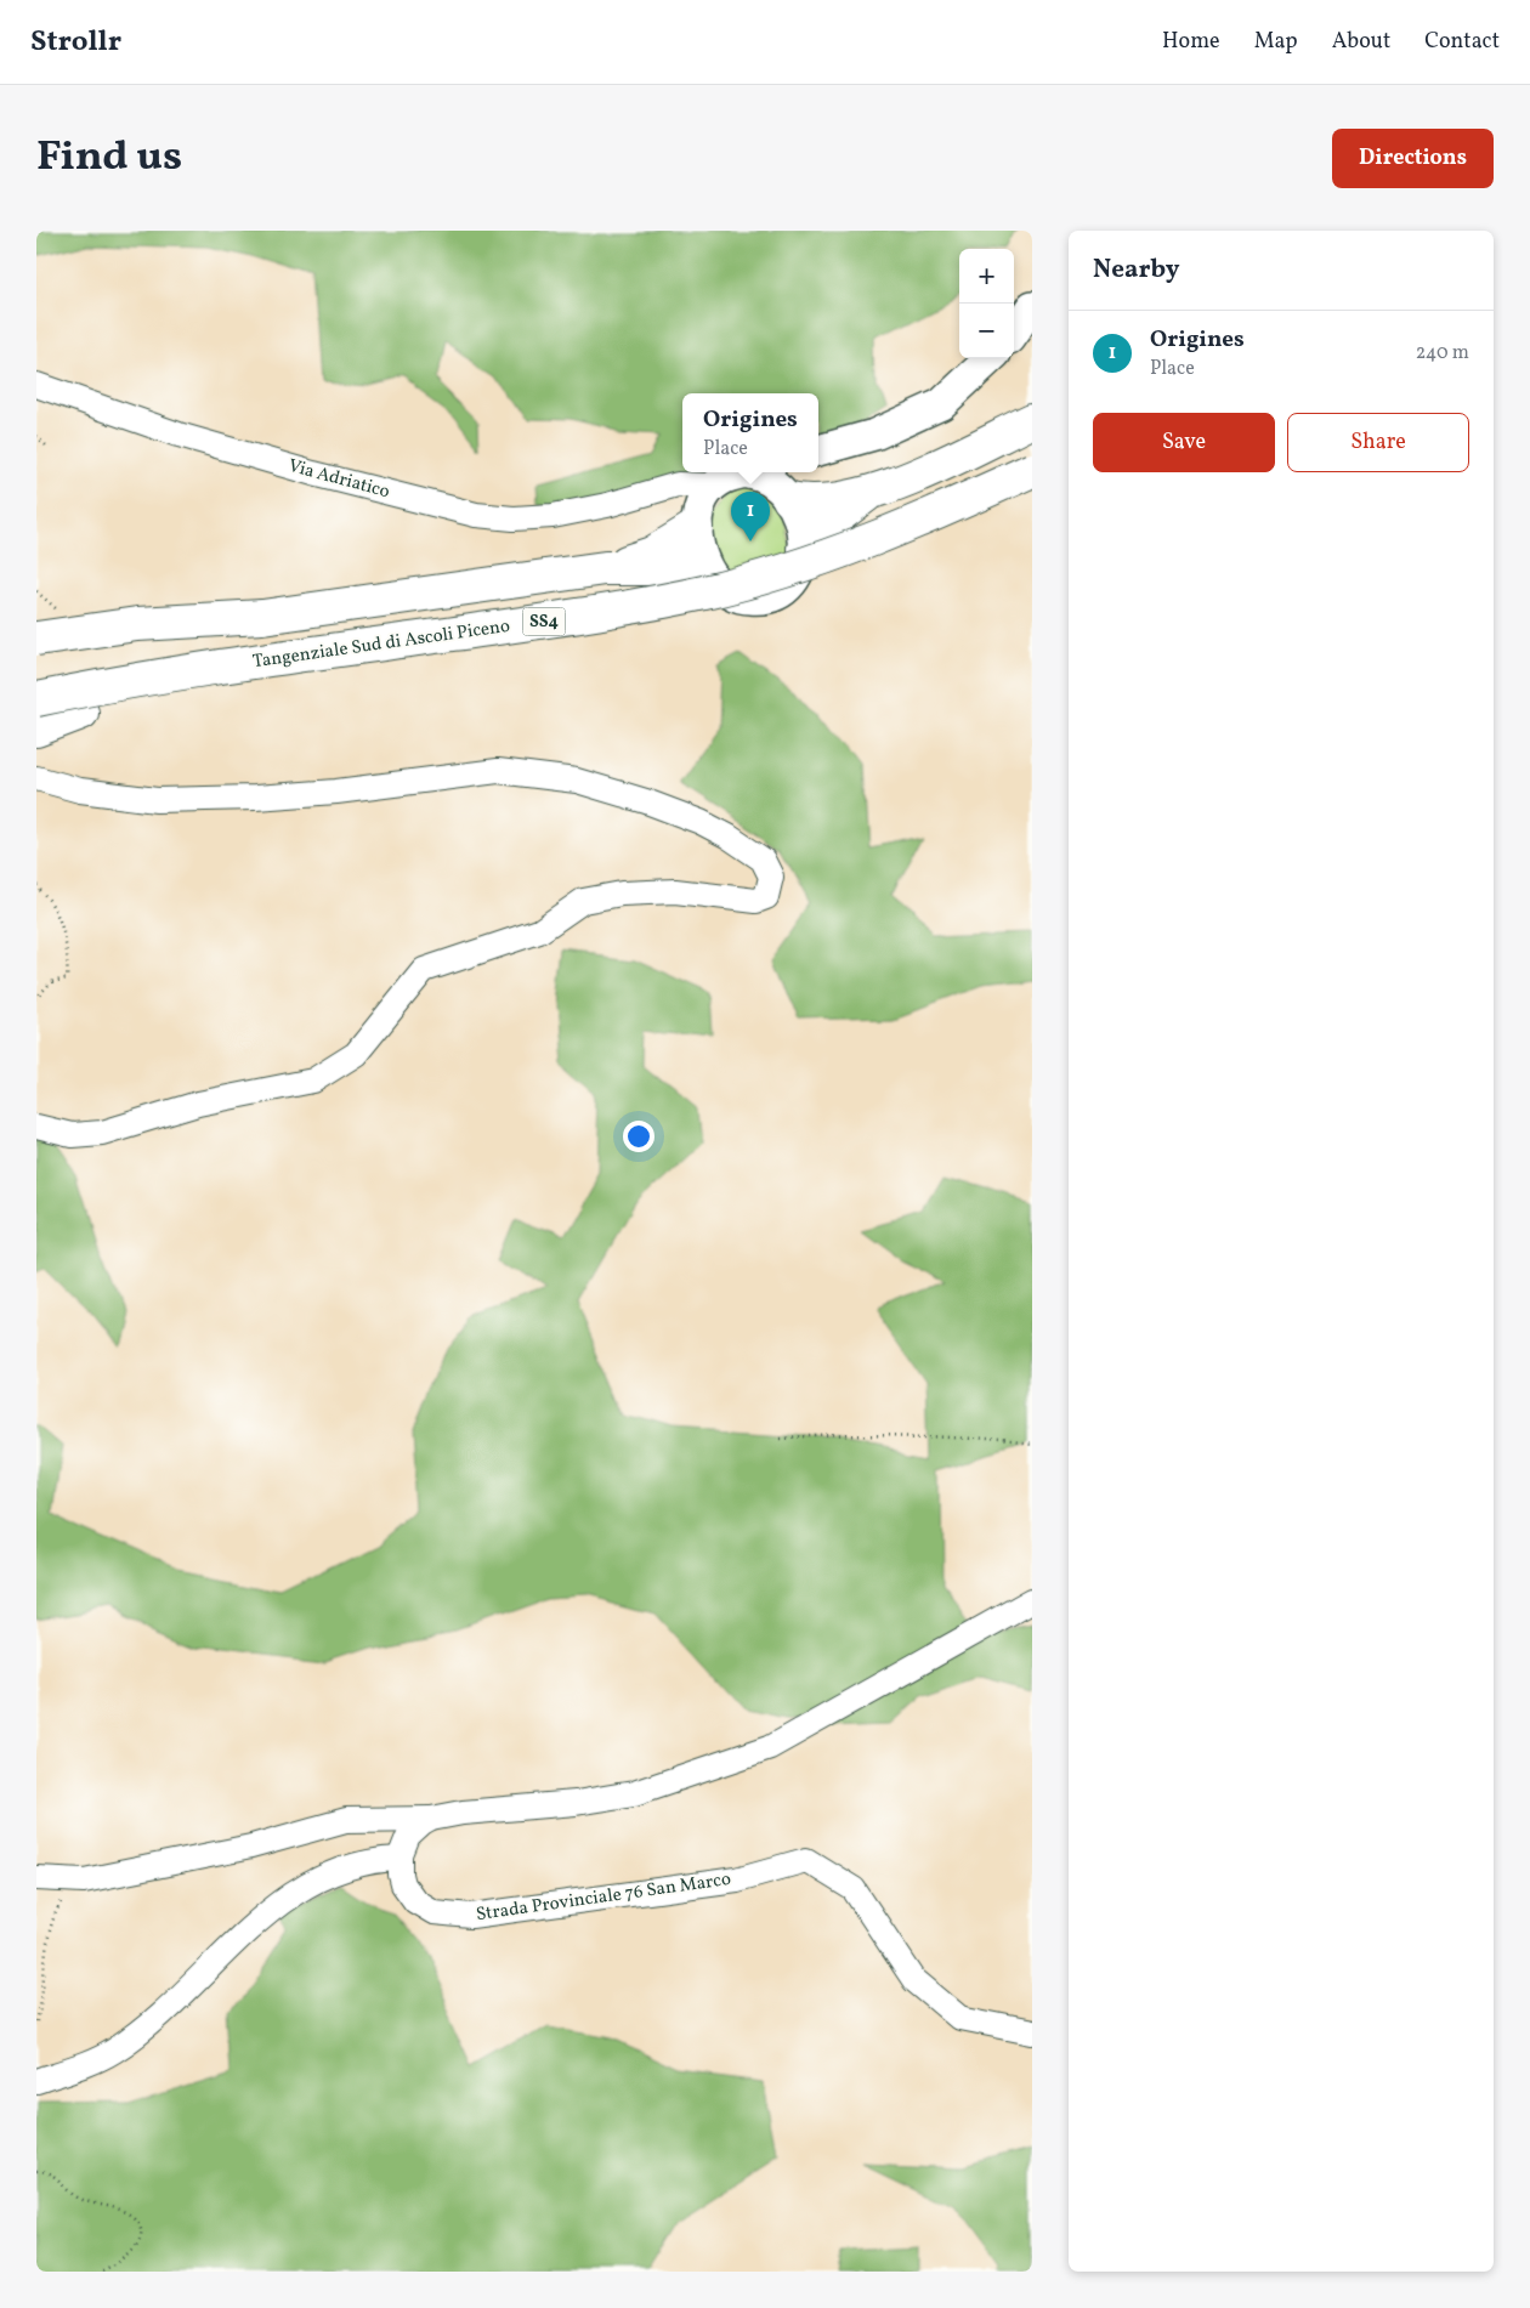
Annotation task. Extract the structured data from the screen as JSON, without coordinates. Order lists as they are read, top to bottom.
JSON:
{
  "streets": {
    "highway": ["SS4", "Tangenziale Sud di Ascoli Piceno"],
    "main road": ["Via Adriatico"],
    "street": ["Strada Provinciale 76 San Marco"]
  },
  "page": {
    "header": "Strollr",
    "nav": [
      "Home",
      "Map",
      "About",
      "Contact"
    ],
    "title": "Find us",
    "buttons": [
      "Directions",
      ["Save", "Share"]
    ],
    "heading": "Nearby",
    "map_buttons": ["+", "−"],
    "list": [
      {
        "mark": "1",
        "name": "Origines",
        "note": "Place",
        "value": "240 m"
      }
    ],
    "popup": ["Origines", "Place"],
    "pins": "1"
  }
}
